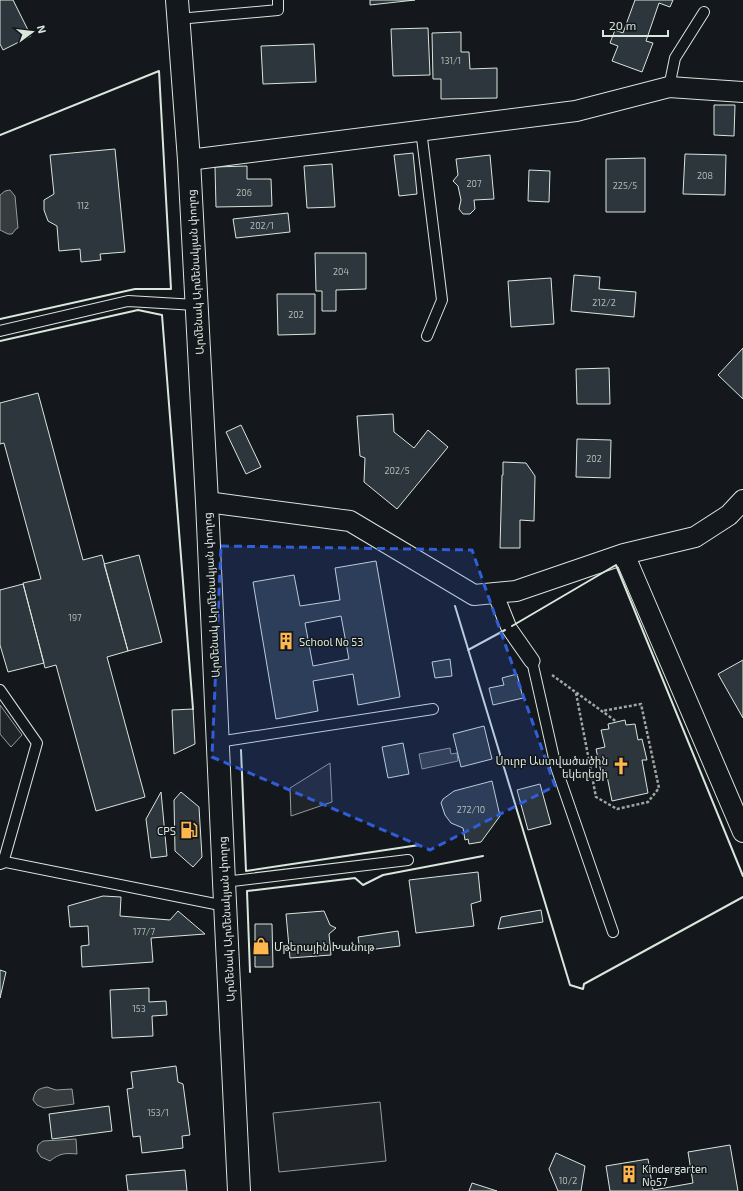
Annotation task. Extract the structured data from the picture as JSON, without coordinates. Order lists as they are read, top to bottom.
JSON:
{
  "streets": {
    "main road": ["Արմենակ Արմենակյան փողոց"]
  },
  "places": {
    "building": ["School No 53", "Kindergarten No57"],
    "church": ["Սուրբ Աստվածածին եկեղեցի"],
    "fuel station": ["CPS"],
    "shop": ["Մթերային Խանութ"]
  },
  "house_numbers": [
    "131/1",
    "208",
    "207",
    "225/5",
    "206",
    "112",
    "202/1",
    "204",
    "212/2",
    "202",
    "202",
    "202/5",
    "197",
    "272/10",
    "177/7",
    "153",
    "153/1",
    "10/2"
  ],
  "scale_bar": "20 m",
  "north": "right"
}
